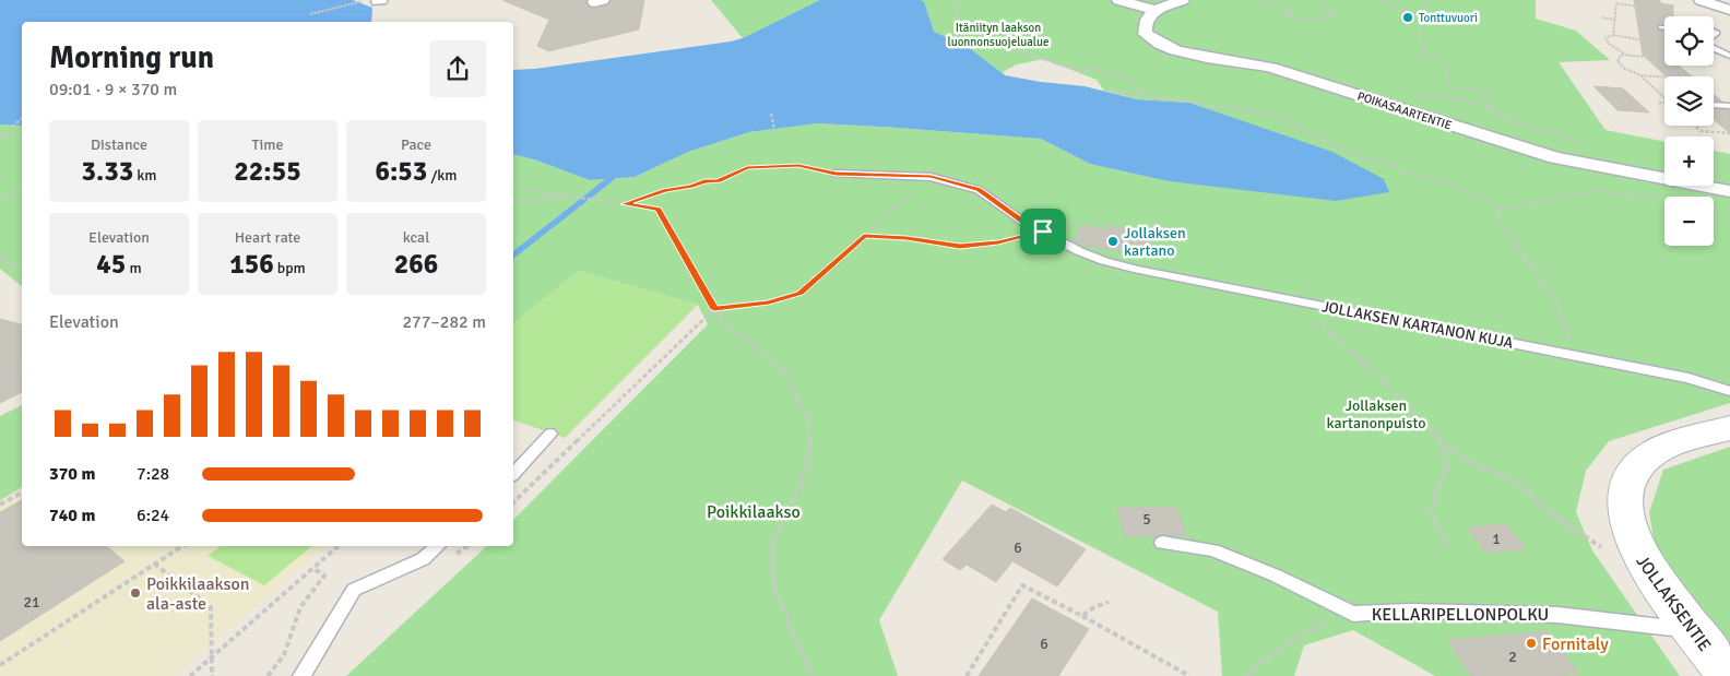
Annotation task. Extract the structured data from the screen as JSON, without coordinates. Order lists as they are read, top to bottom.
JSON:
{
  "streets": {
    "street": ["POIKASAARTENTIE", "JOLLAKSENTIE"],
    "lane": ["JOLLAKSEN KARTANON KUJA", "KELLARIPELLONPOLKU"]
  },
  "crossings": [
    ["JOLLAKSENTIE", "KELLARIPELLONPOLKU"]
  ],
  "parks": ["Itäniityn laakson luonnonsuojelualue", "Jollaksen kartanonpuisto", "Poikkilaakso"],
  "places": [
    "Tonttuvuori",
    "Jollaksen kartano",
    "Poikkilaakson ala-aste",
    "Fornitaly"
  ],
  "house_numbers": [
    "5",
    "1",
    "6",
    "21",
    "6",
    "2"
  ],
  "page": {
    "map_buttons": ["+", "−"],
    "heading": ["Morning run", "09:01 · 9 × 370 m"],
    "stats": [
      ["Distance", "3.33 km"],
      ["Time", "22:55"],
      ["Pace", "6:53 /km"],
      ["Elevation", "45 m"],
      ["Heart rate", "156 bpm"],
      ["kcal", "266"]
    ],
    "chart": ["Elevation", "277–282 m"],
    "list": [
      {
        "name": "370 m",
        "note": "7:28"
      },
      {
        "name": "740 m",
        "note": "6:24"
      }
    ]
  }
}
